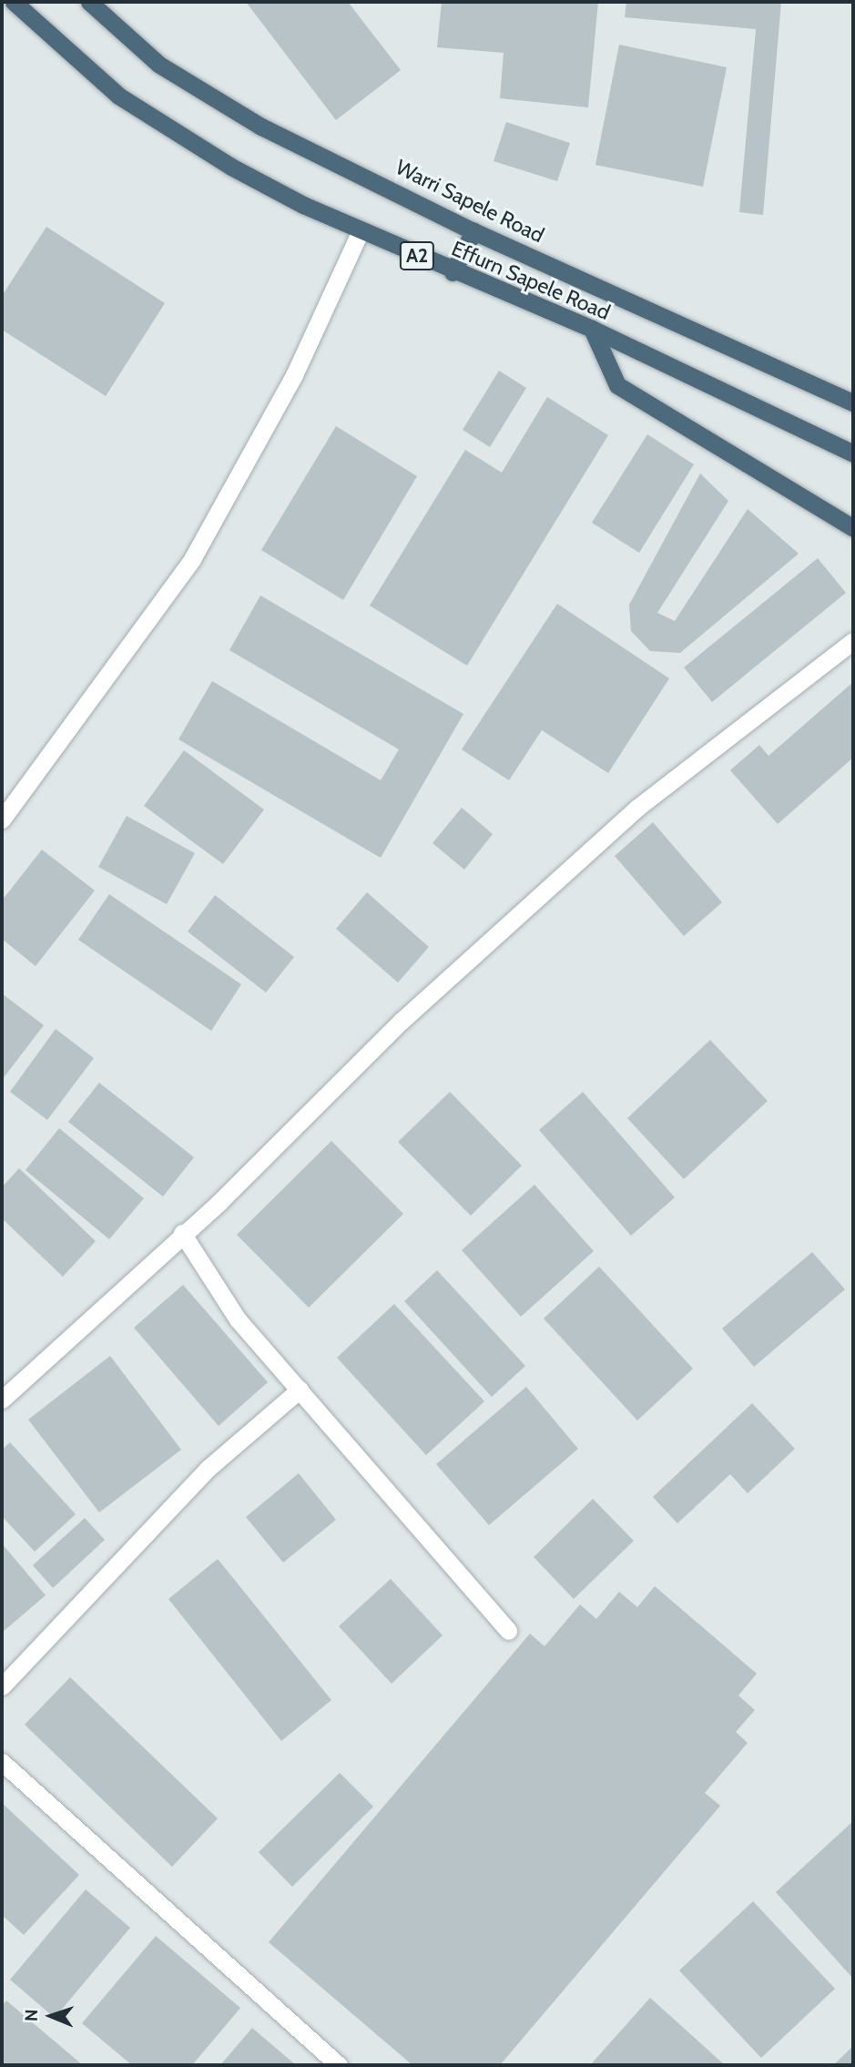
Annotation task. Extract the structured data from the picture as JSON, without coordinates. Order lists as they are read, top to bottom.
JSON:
{
  "streets": {
    "highway": ["Warri Sapele Road", "A2", "Effurn Sapele Road"]
  },
  "north": "left"
}
